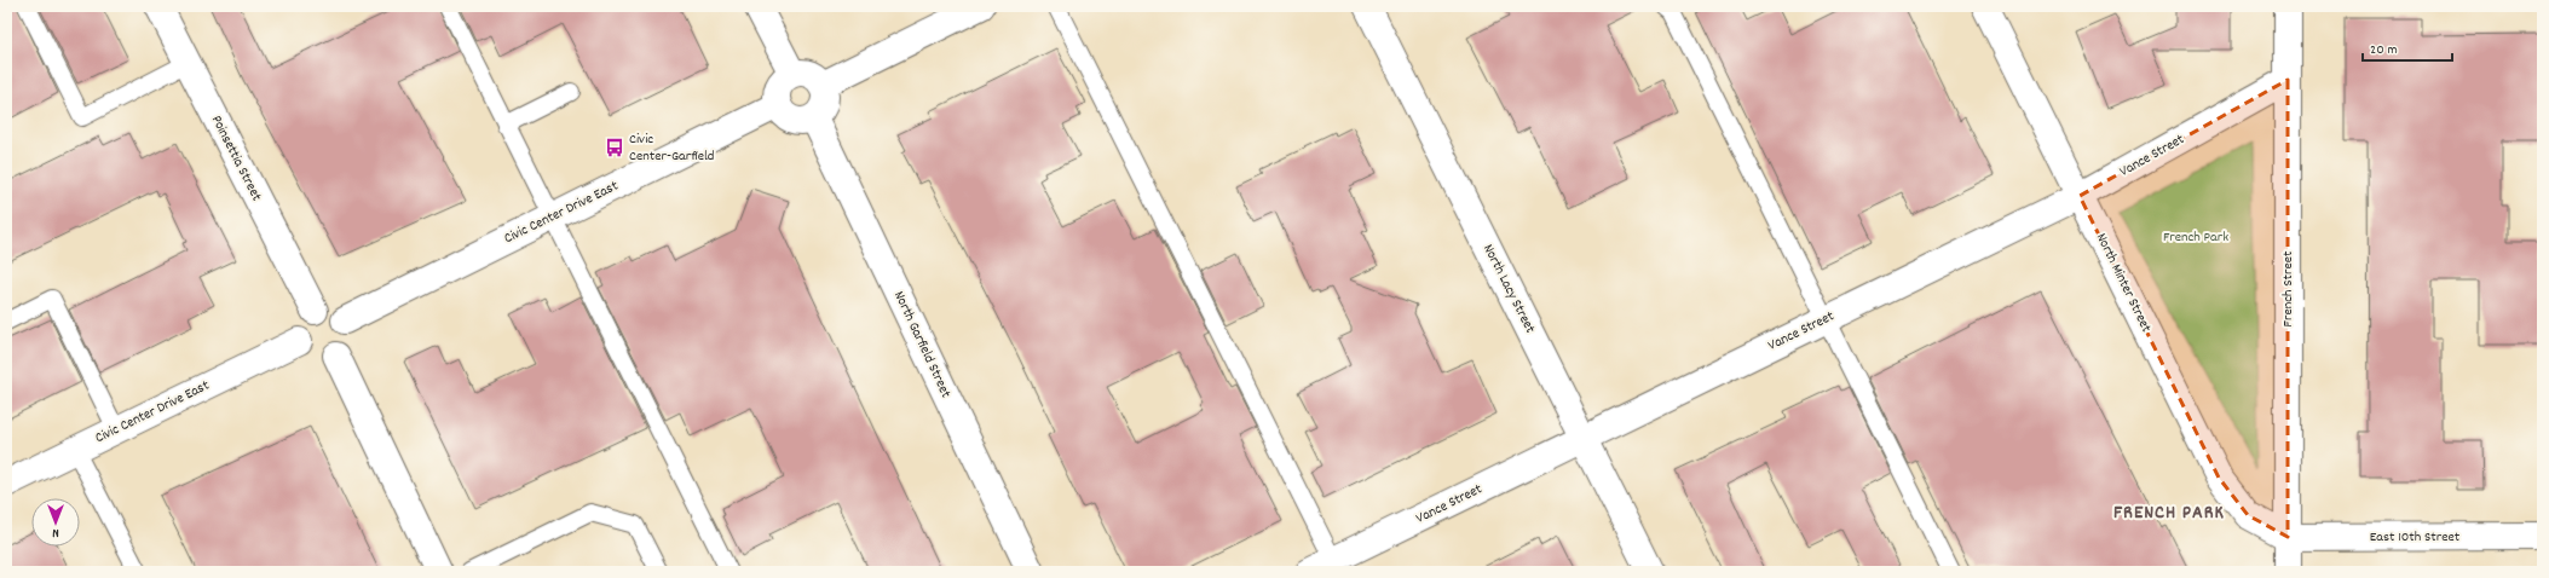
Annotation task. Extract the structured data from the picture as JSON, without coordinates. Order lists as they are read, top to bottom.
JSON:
{
  "streets": {
    "street": [
      "Vance Street",
      "Poinsettia Street",
      "Civic Center Drive East",
      "North Minter Street",
      "North Lacy Street",
      "French Street",
      "North Garfield Street",
      "East 10th Street"
    ]
  },
  "crossings": [
    ["Vance Street", "North Minter Street"],
    ["Vance Street", "North Lacy Street"],
    ["Vance Street", "French Street"],
    ["Poinsettia Street", "Civic Center Drive East"],
    ["Civic Center Drive East", "North Garfield Street"],
    ["North Minter Street", "French Street"],
    ["North Minter Street", "East 10th Street"],
    ["French Street", "East 10th Street"]
  ],
  "districts": ["FRENCH PARK"],
  "parks": ["French Park"],
  "places": {
    "bus stop": ["Civic Center-Garfield"]
  },
  "scale_bar": "20 m",
  "north": "bottom"
}
